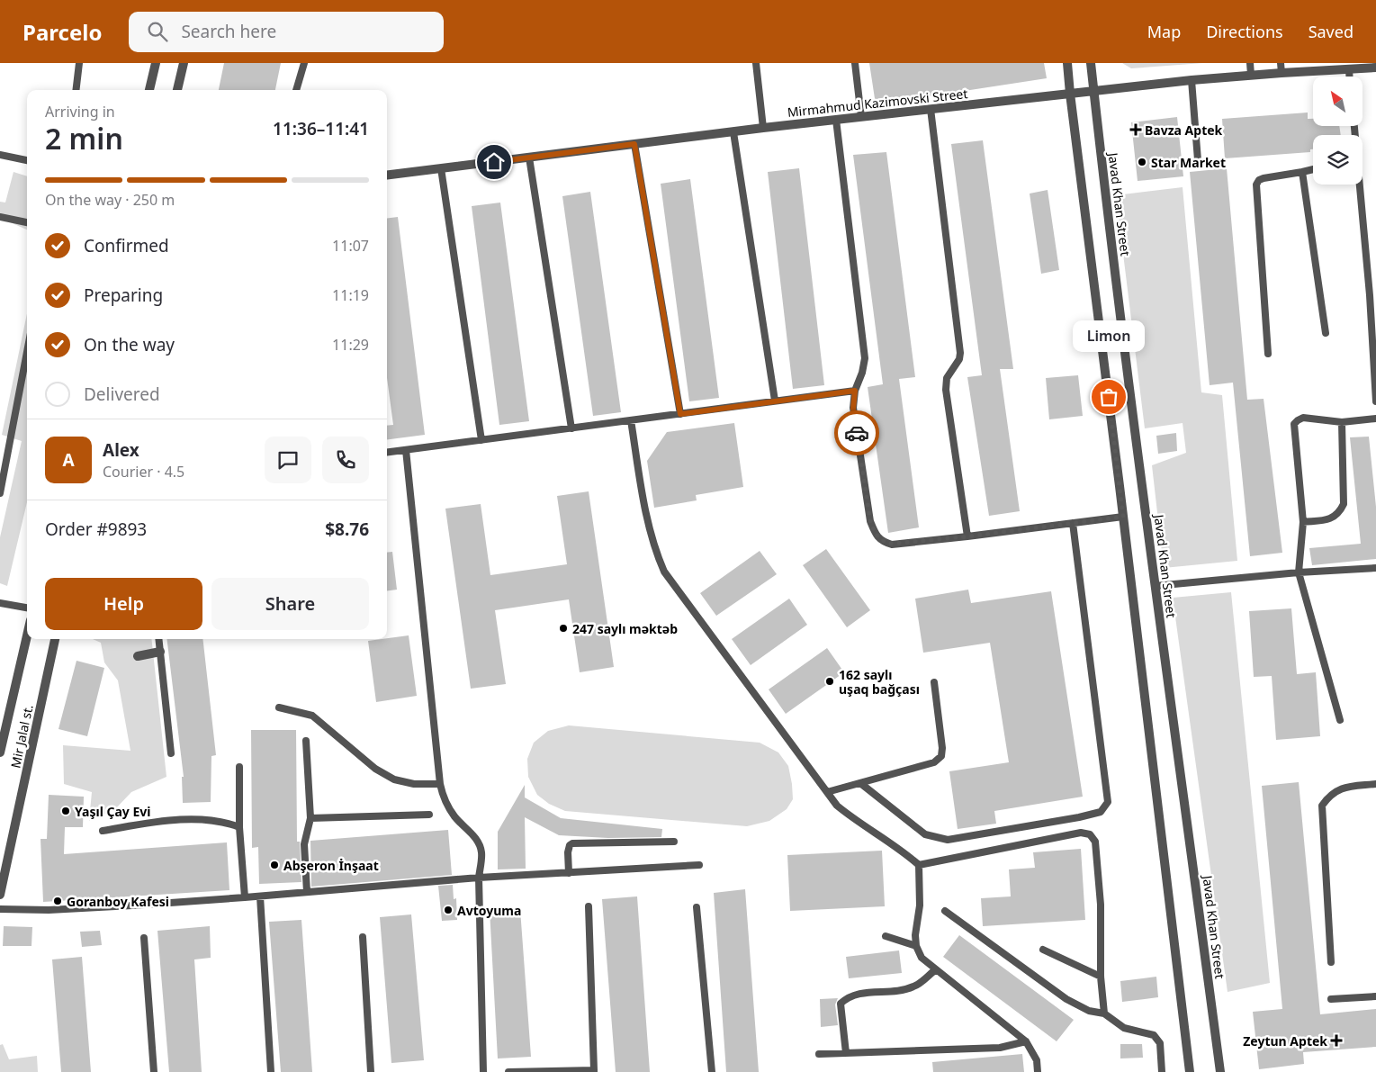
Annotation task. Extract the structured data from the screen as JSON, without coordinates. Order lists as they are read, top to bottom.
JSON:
{
  "streets": {
    "street": ["Mirmahmud Kazimovski Street", "Javad Khan Street", "Mir Jalal st."]
  },
  "crossings": [
    ["Mirmahmud Kazimovski Street", "Javad Khan Street"]
  ],
  "places": {
    "health": ["Bavza Aptek", "Zeytun Aptek"],
    "other": [
      "Star Market",
      "Limon",
      "247 saylı məktəb",
      "162 saylı uşaq bağçası",
      "Yaşıl Çay Evi",
      "Abşeron İnşaat",
      "Goranboy Kafesi",
      "Avtoyuma"
    ]
  },
  "north": "top left",
  "page": {
    "header": "Parcelo",
    "search": "Search here",
    "nav": ["Map", "Directions", "Saved"],
    "heading": ["2 min", "Arriving in", "11:36–11:41"],
    "panel": [
      "Alex",
      "Courier · 4.5",
      "Order #9893",
      "$8.76"
    ],
    "bar": "On the way · 250 m",
    "list": [
      ["Confirmed", "11:07"],
      ["Preparing", "11:19"],
      ["On the way", "11:29"],
      "Delivered"
    ],
    "bubble": "Limon",
    "round": "A",
    "buttons": ["Help", "Share"]
  }
}
